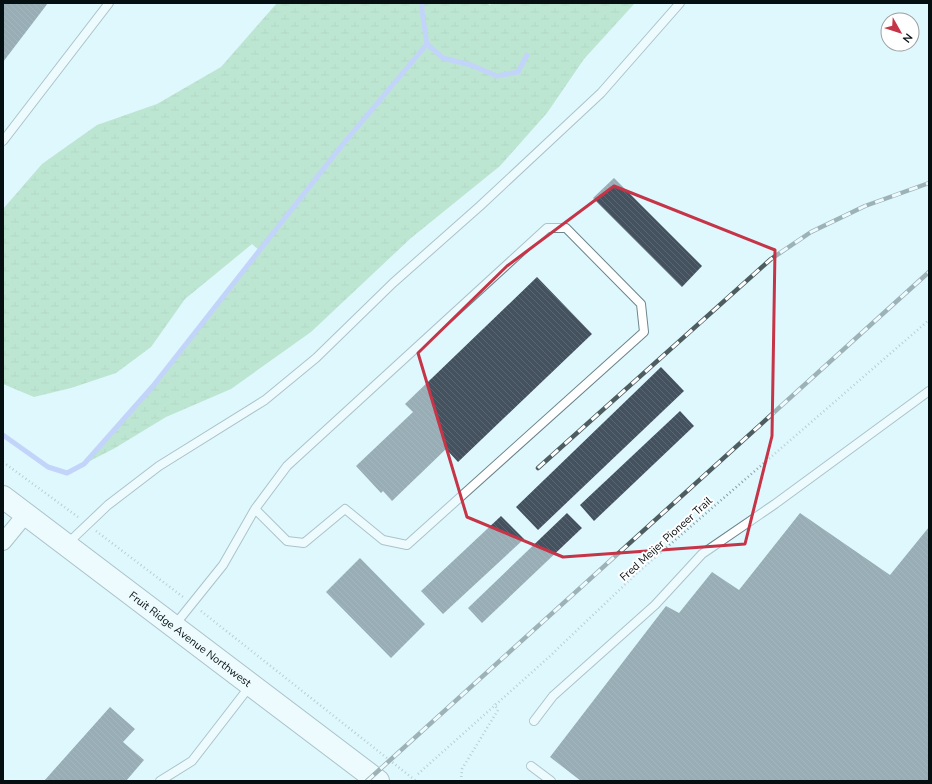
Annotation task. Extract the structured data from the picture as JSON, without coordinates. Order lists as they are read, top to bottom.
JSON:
{
  "streets": {
    "main road": ["Fruit Ridge Avenue Northwest"],
    "path": ["Fred Meijer Pioneer Trail"]
  },
  "north": "bottom right"
}
